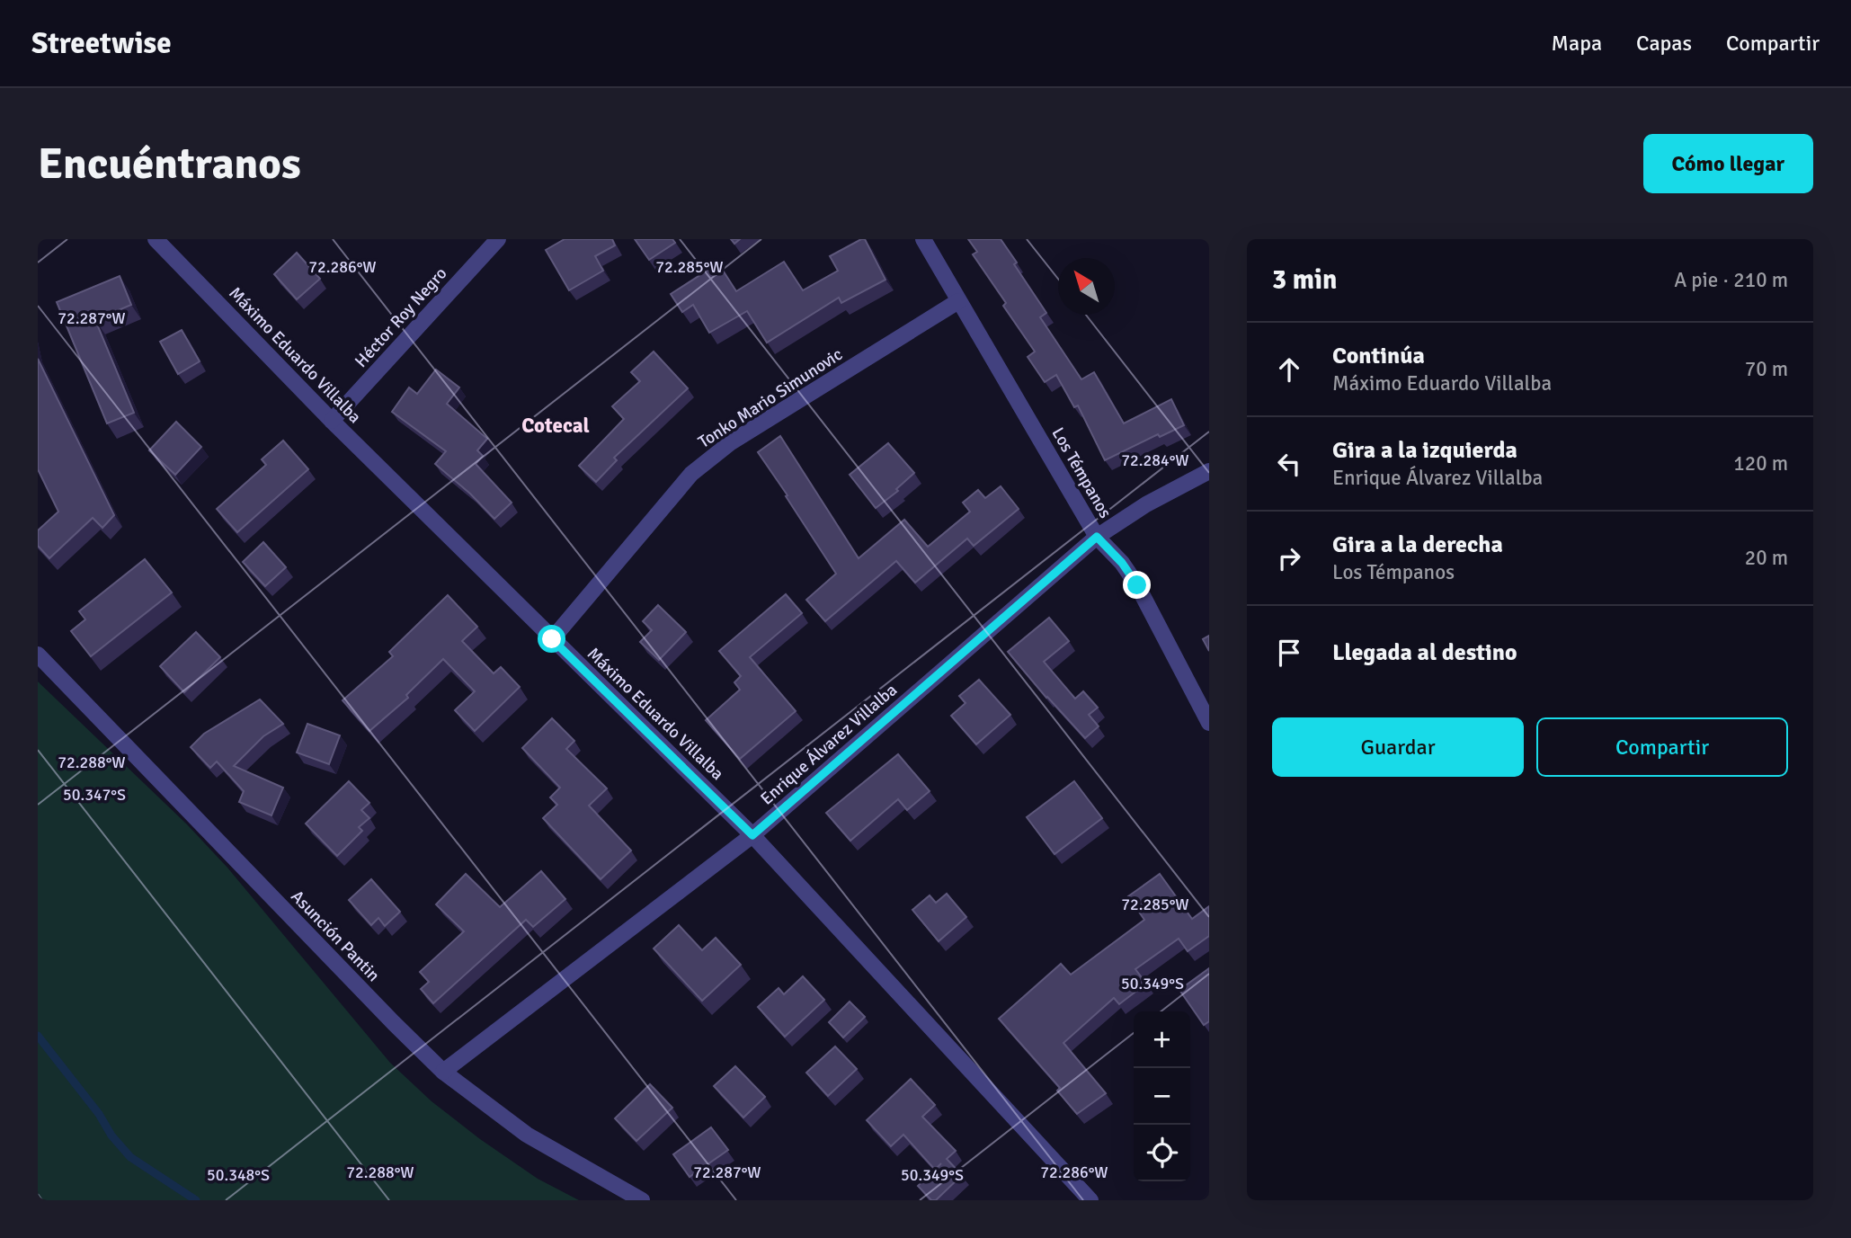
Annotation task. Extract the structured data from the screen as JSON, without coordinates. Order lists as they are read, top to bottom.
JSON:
{
  "streets": {
    "street": [
      "Héctor Roy Negro",
      "Máximo Eduardo Villalba",
      "Tonko Mario Simunovic",
      "Los Témpanos",
      "Enrique Álvarez Villalba",
      "Asunción Pantin"
    ]
  },
  "crossings": [
    ["Héctor Roy Negro", "Máximo Eduardo Villalba"],
    ["Máximo Eduardo Villalba", "Tonko Mario Simunovic"],
    ["Máximo Eduardo Villalba", "Enrique Álvarez Villalba"],
    ["Tonko Mario Simunovic", "Los Témpanos"],
    ["Los Témpanos", "Enrique Álvarez Villalba"],
    ["Enrique Álvarez Villalba", "Asunción Pantin"]
  ],
  "districts": ["Cotecal"],
  "north": "top left",
  "page": {
    "header": "Streetwise",
    "nav": ["Mapa", "Capas", "Compartir"],
    "buttons": [
      "Cómo llegar",
      ["Guardar", "Compartir"]
    ],
    "title": "Encuéntranos",
    "heading": ["3 min", "A pie · 210 m"],
    "list": [
      ["Continúa", "Máximo Eduardo Villalba", "70 m"],
      ["Gira a la izquierda", "Enrique Álvarez Villalba", "120 m"],
      ["Gira a la derecha", "Los Témpanos", "20 m"],
      "Llegada al destino"
    ],
    "map_buttons": ["+", "−"]
  },
  "coordinates": [
    "72.285°W",
    "72.286°W",
    "72.287°W",
    "72.284°W",
    "72.288°W",
    "50.347°S",
    "50.349°S",
    "50.348°S"
  ]
}
